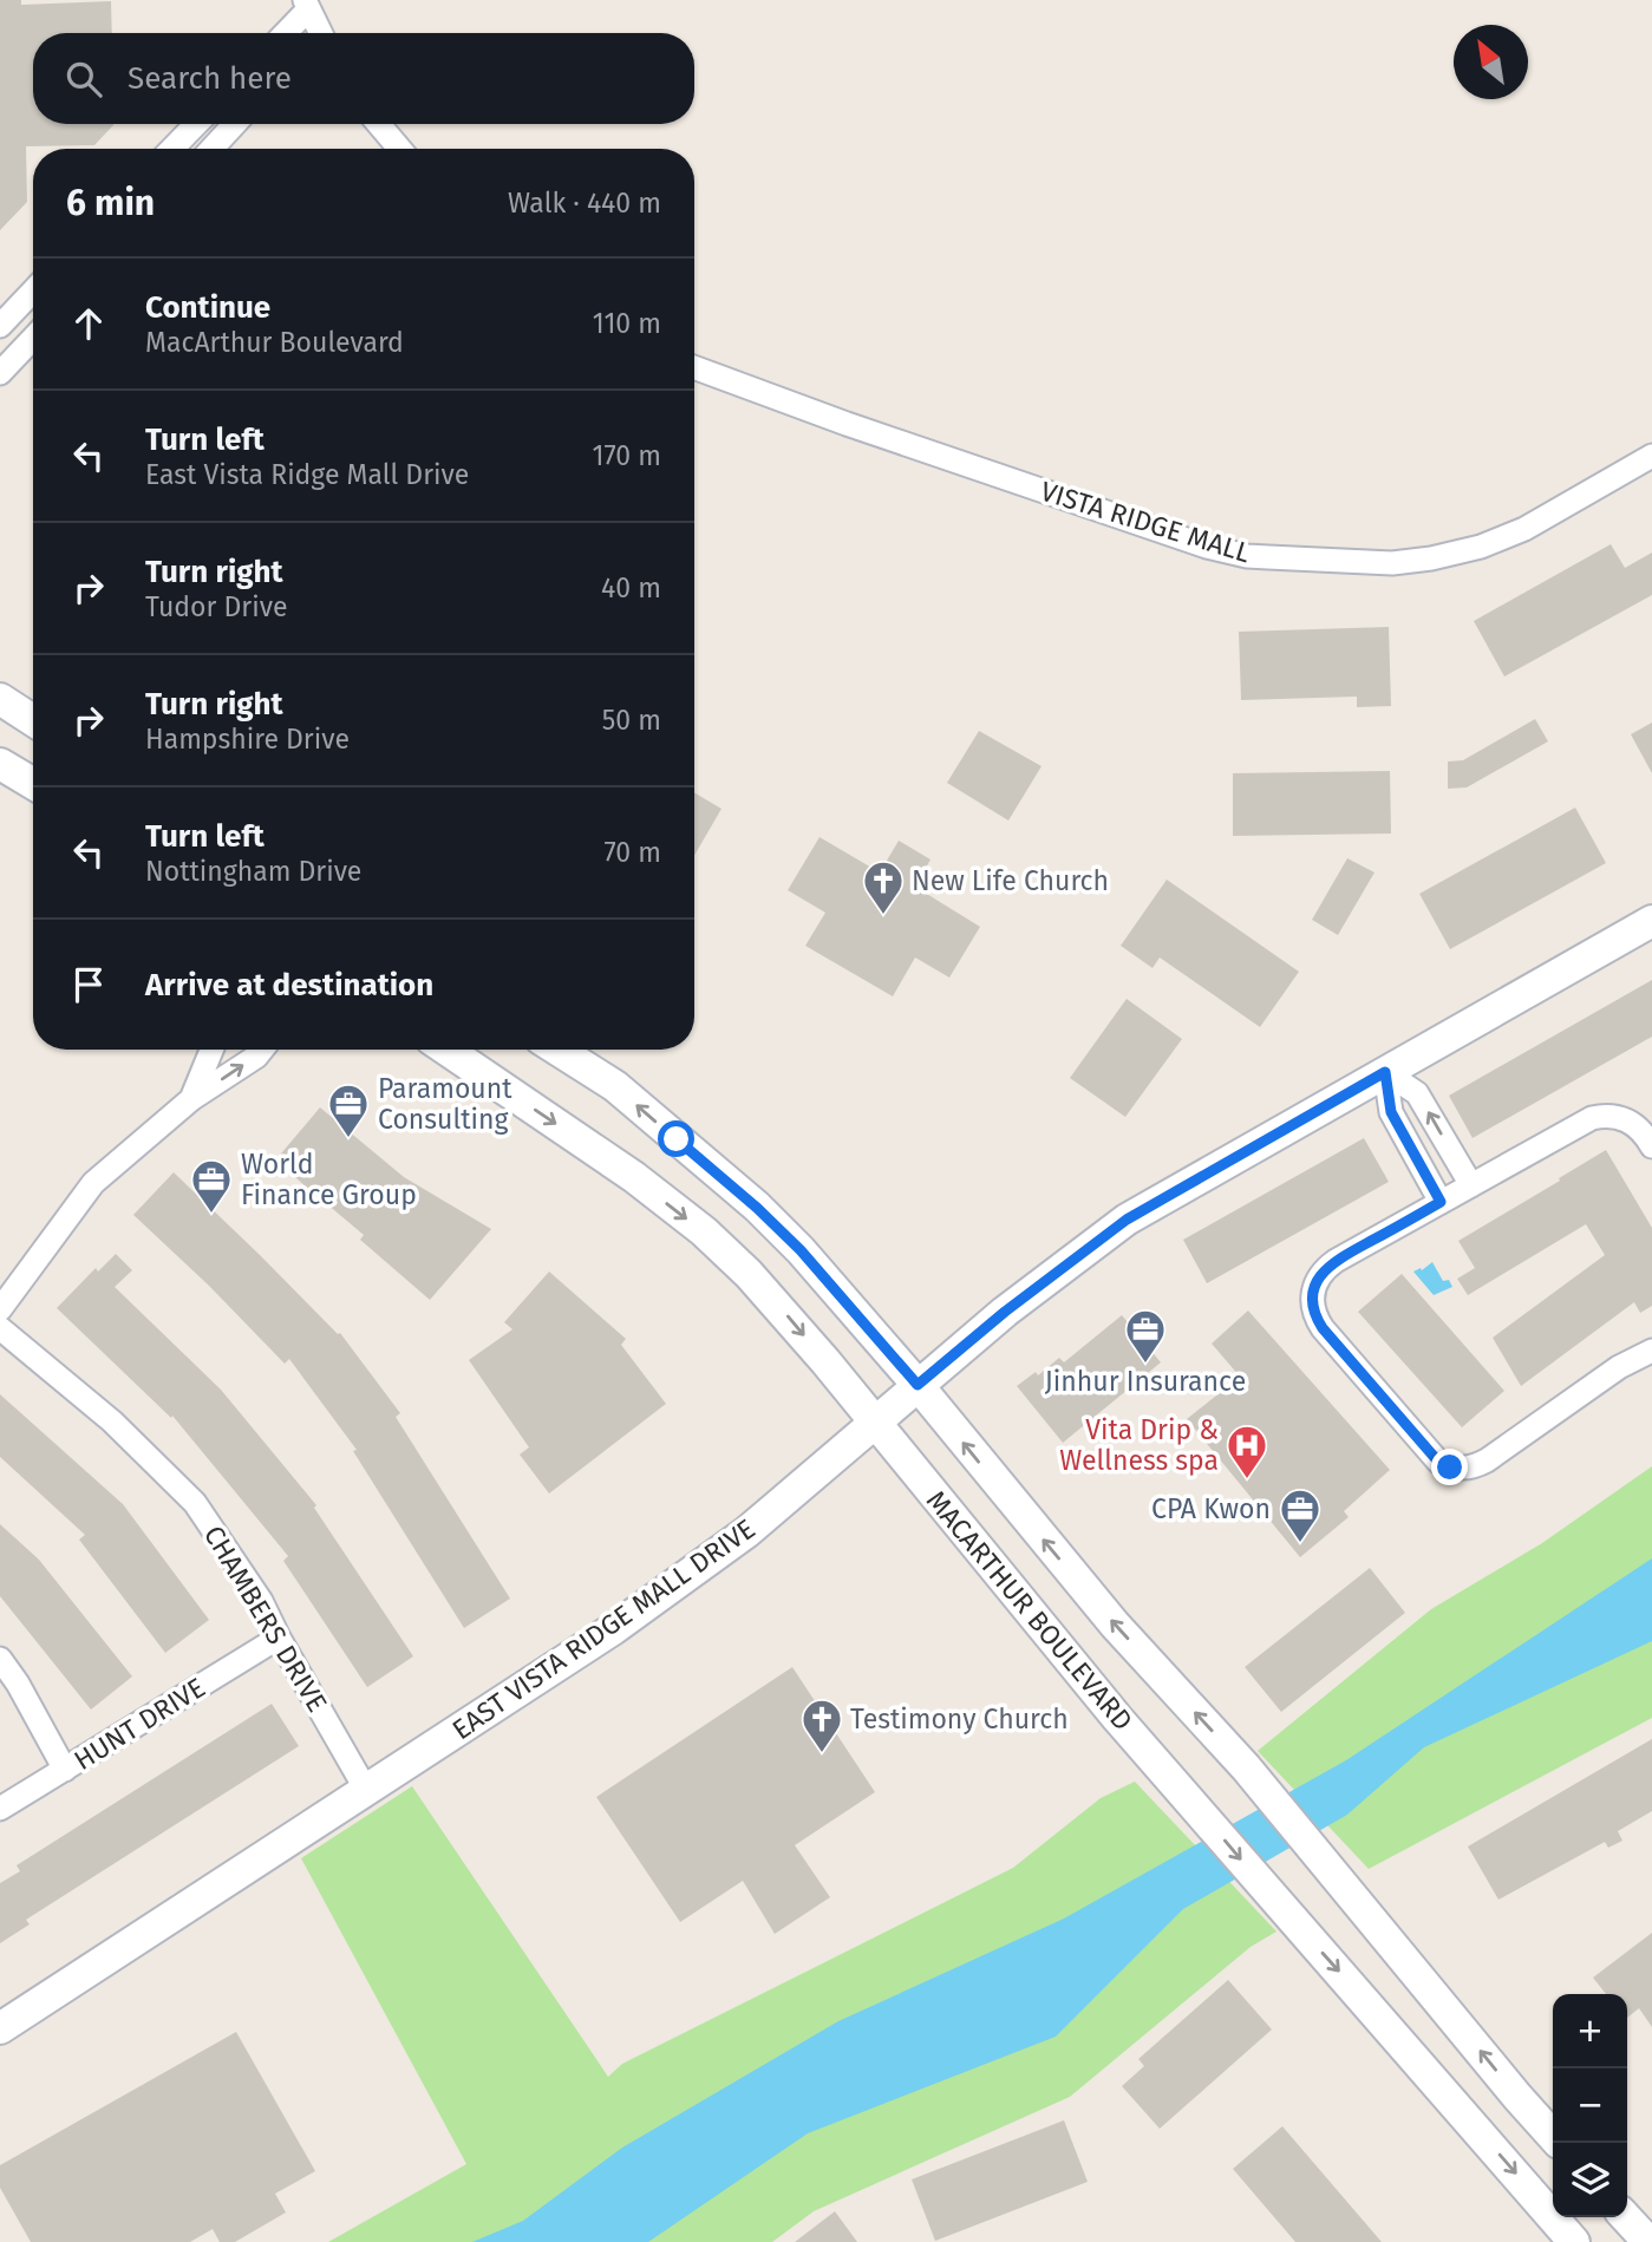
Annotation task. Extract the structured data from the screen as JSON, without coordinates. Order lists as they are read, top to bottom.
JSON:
{
  "streets": {
    "main road": ["MACARTHUR BOULEVARD", "EAST VISTA RIDGE MALL DRIVE"],
    "street": ["VISTA RIDGE MALL", "CHAMBERS DRIVE", "HUNT DRIVE"]
  },
  "crossings": [
    ["MACARTHUR BOULEVARD", "EAST VISTA RIDGE MALL DRIVE"],
    ["CHAMBERS DRIVE", "EAST VISTA RIDGE MALL DRIVE"],
    ["CHAMBERS DRIVE", "HUNT DRIVE"]
  ],
  "places": {
    "church": ["New Life Church", "Testimony Church"],
    "office": [
      "Paramount Consulting",
      "World Finance Group",
      "Jinhur Insurance",
      "CPA Kwon"
    ],
    "hospital": ["Vita Drip & Wellness spa"]
  },
  "north": "top left",
  "page": {
    "search": "Search here",
    "heading": ["6 min", "Walk · 440 m"],
    "list": [
      ["Continue", "MacArthur Boulevard", "110 m"],
      ["Turn left", "East Vista Ridge Mall Drive", "170 m"],
      ["Turn right", "Tudor Drive", "40 m"],
      ["Turn right", "Hampshire Drive", "50 m"],
      ["Turn left", "Nottingham Drive", "70 m"],
      "Arrive at destination"
    ],
    "map_buttons": ["+", "−"]
  }
}
